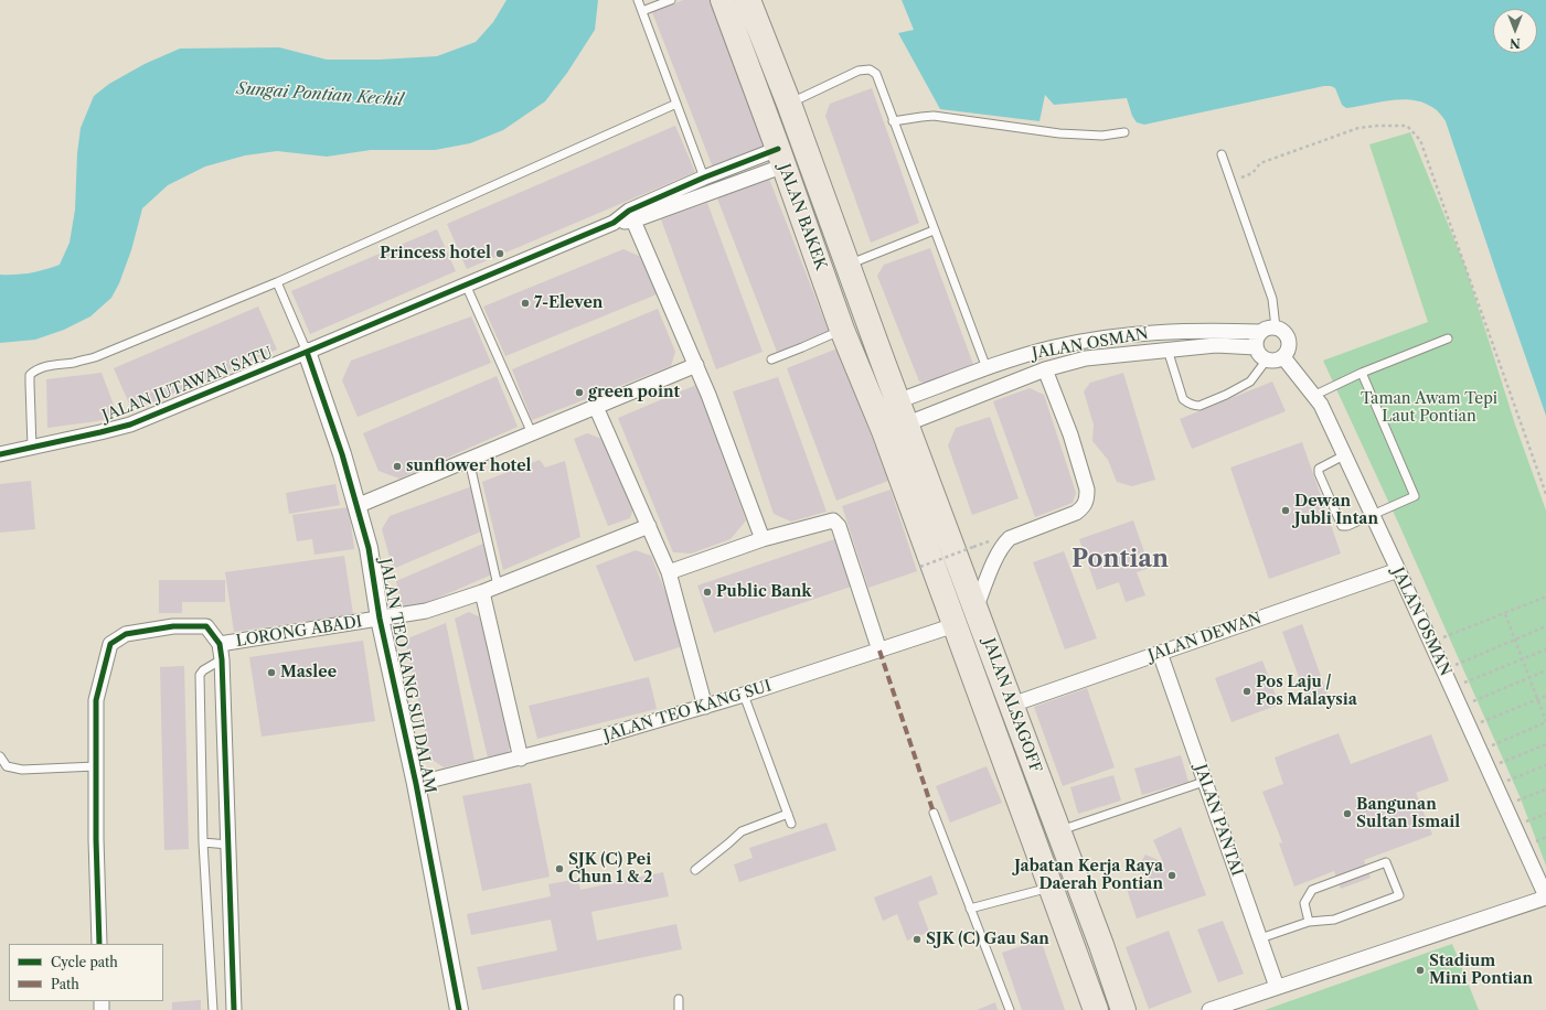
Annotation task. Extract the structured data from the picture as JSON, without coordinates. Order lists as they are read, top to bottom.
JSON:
{
  "streets": {
    "highway": ["JALAN BAKEK", "JALAN ALSAGOFF"],
    "street": [
      "JALAN OSMAN",
      "JALAN JUTAWAN SATU",
      "LORONG ABADI",
      "JALAN DEWAN",
      "JALAN TEO KANG SUI DALAM",
      "JALAN TEO KANG SUI",
      "JALAN PANTAI"
    ]
  },
  "crossings": [
    ["JALAN BAKEK", "JALAN OSMAN"],
    ["JALAN BAKEK", "JALAN ALSAGOFF"],
    ["JALAN OSMAN", "JALAN DEWAN"],
    ["JALAN OSMAN", "JALAN ALSAGOFF"],
    ["JALAN JUTAWAN SATU", "JALAN TEO KANG SUI DALAM"],
    ["LORONG ABADI", "JALAN TEO KANG SUI DALAM"],
    ["JALAN DEWAN", "JALAN ALSAGOFF"],
    ["JALAN DEWAN", "JALAN PANTAI"],
    ["JALAN TEO KANG SUI DALAM", "JALAN TEO KANG SUI"],
    ["JALAN ALSAGOFF", "JALAN TEO KANG SUI"]
  ],
  "districts": ["Pontian"],
  "water": ["Sungai Pontian Kechil"],
  "parks": ["Taman Awam Tepi Laut Pontian"],
  "places": [
    "Princess hotel",
    "7-Eleven",
    "green point",
    "sunflower hotel",
    "Dewan Jubli Intan",
    "Public Bank",
    "Maslee",
    "Pos Laju / Pos Malaysia",
    "Bangunan Sultan Ismail",
    "SJK (C) Pei Chun 1 & 2",
    "Jabatan Kerja Raya Daerah Pontian",
    "SJK (C) Gau San",
    "Stadium Mini Pontian"
  ],
  "legend": ["Cycle path", "Path"],
  "north": "bottom"
}
